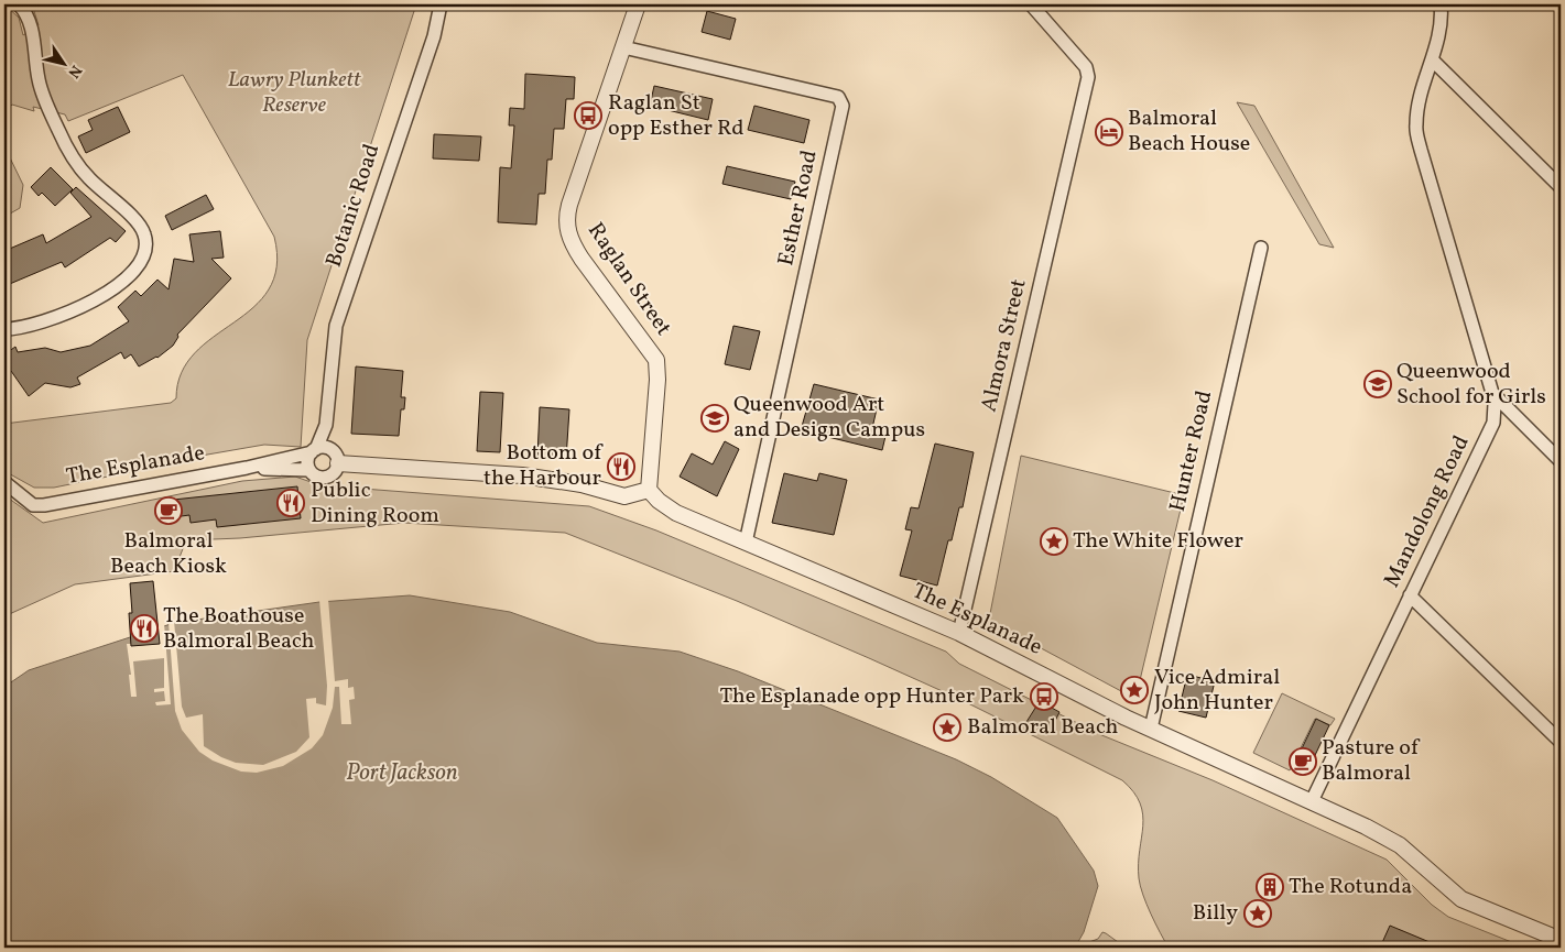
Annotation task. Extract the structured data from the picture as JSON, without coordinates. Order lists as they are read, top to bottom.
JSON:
{
  "streets": {
    "street": [
      "Botanic Road",
      "Esther Road",
      "Raglan Street",
      "Almora Street",
      "Hunter Road",
      "The Esplanade",
      "Mandolong Road"
    ]
  },
  "crossings": [
    ["Botanic Road", "The Esplanade"],
    ["Esther Road", "Raglan Street"],
    ["Esther Road", "The Esplanade"],
    ["Raglan Street", "The Esplanade"],
    ["Almora Street", "The Esplanade"],
    ["Hunter Road", "The Esplanade"],
    ["The Esplanade", "Mandolong Road"]
  ],
  "water": ["Port Jackson"],
  "parks": ["Lawry Plunkett Reserve"],
  "places": {
    "bus stop": ["Raglan St opp Esther Rd", "The Esplanade opp Hunter Park"],
    "hotel": ["Balmoral Beach House"],
    "school or university": ["Queenwood School for Girls", "Queenwood Art and Design Campus"],
    "restaurant": ["Bottom of the Harbour", "Public Dining Room", "The Boathouse Balmoral Beach"],
    "cafe": ["Balmoral Beach Kiosk", "Pasture of Balmoral"],
    "place": [
      "The White Flower",
      "Vice Admiral John Hunter",
      "Balmoral Beach",
      "Billy"
    ],
    "building": ["The Rotunda"]
  },
  "north": "bottom right"
}
